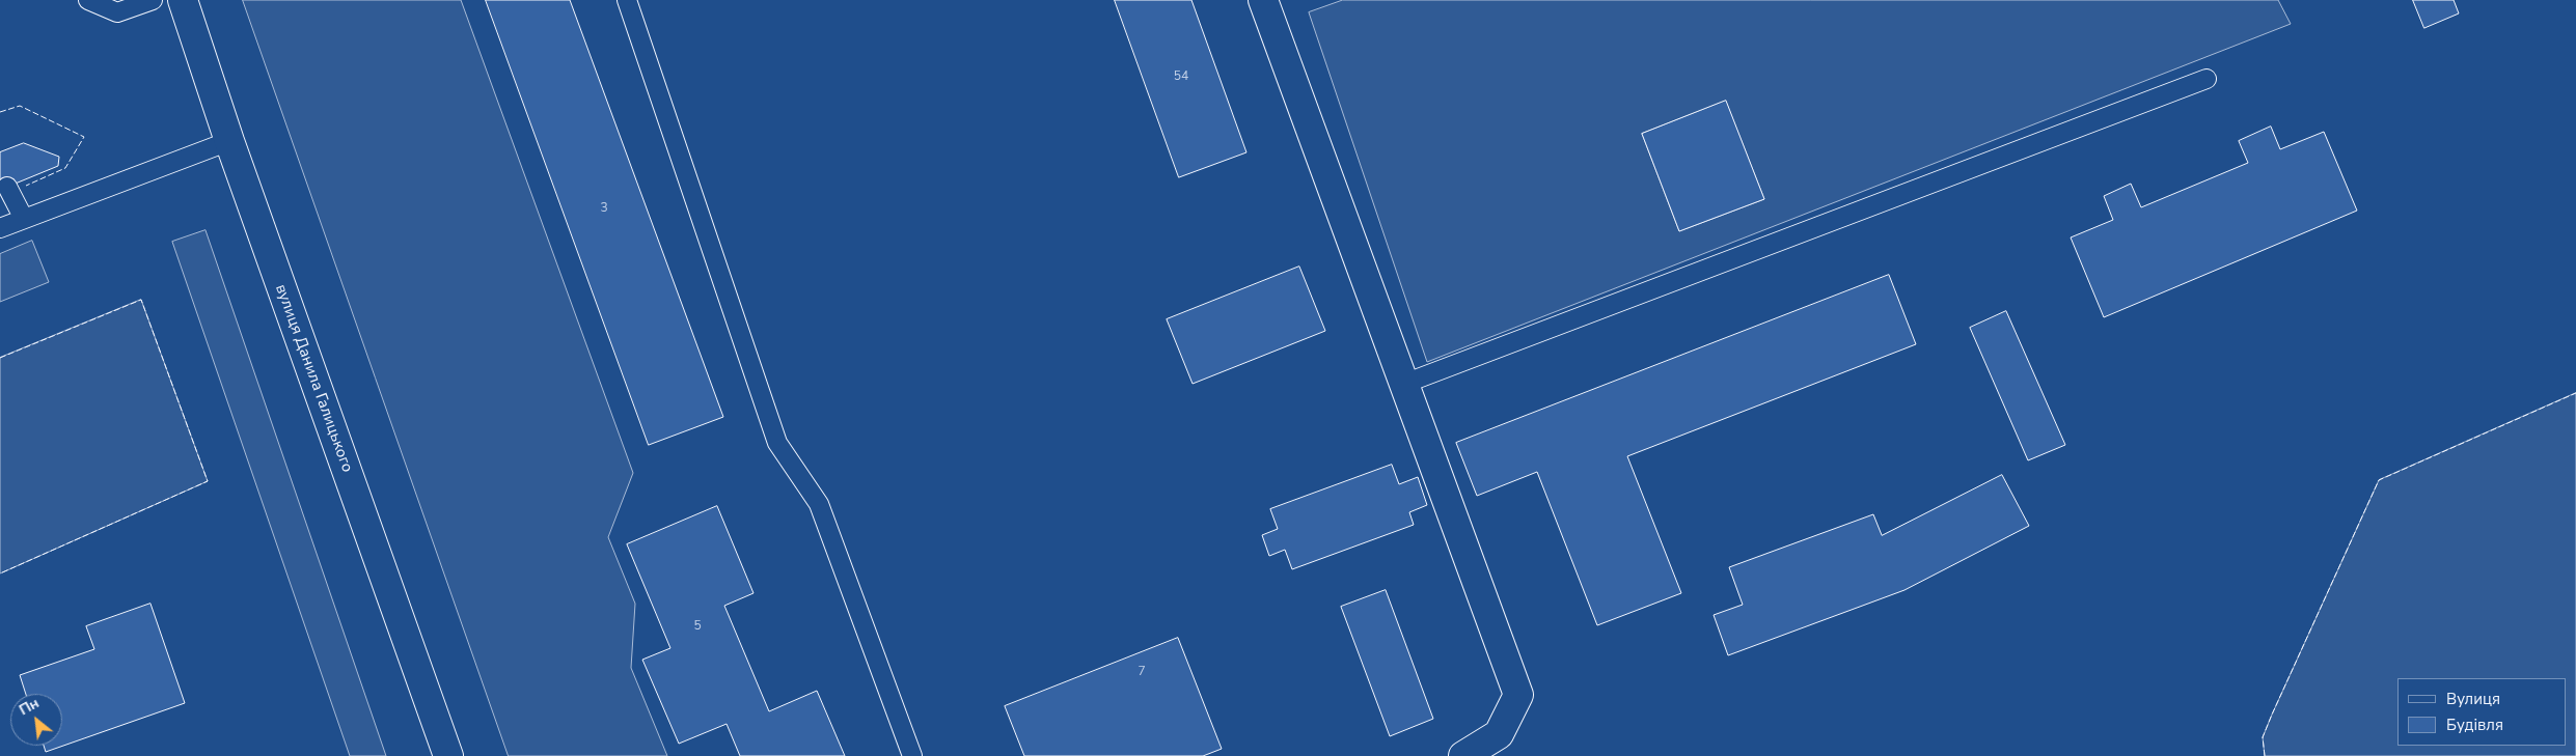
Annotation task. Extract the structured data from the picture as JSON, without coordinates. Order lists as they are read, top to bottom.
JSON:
{
  "streets": {
    "street": ["вулиця Данила Галицького"]
  },
  "house_numbers": [
    "54",
    "3",
    "5",
    "7"
  ],
  "legend": ["Вулиця", "Будівля"],
  "north": "top left"
}
